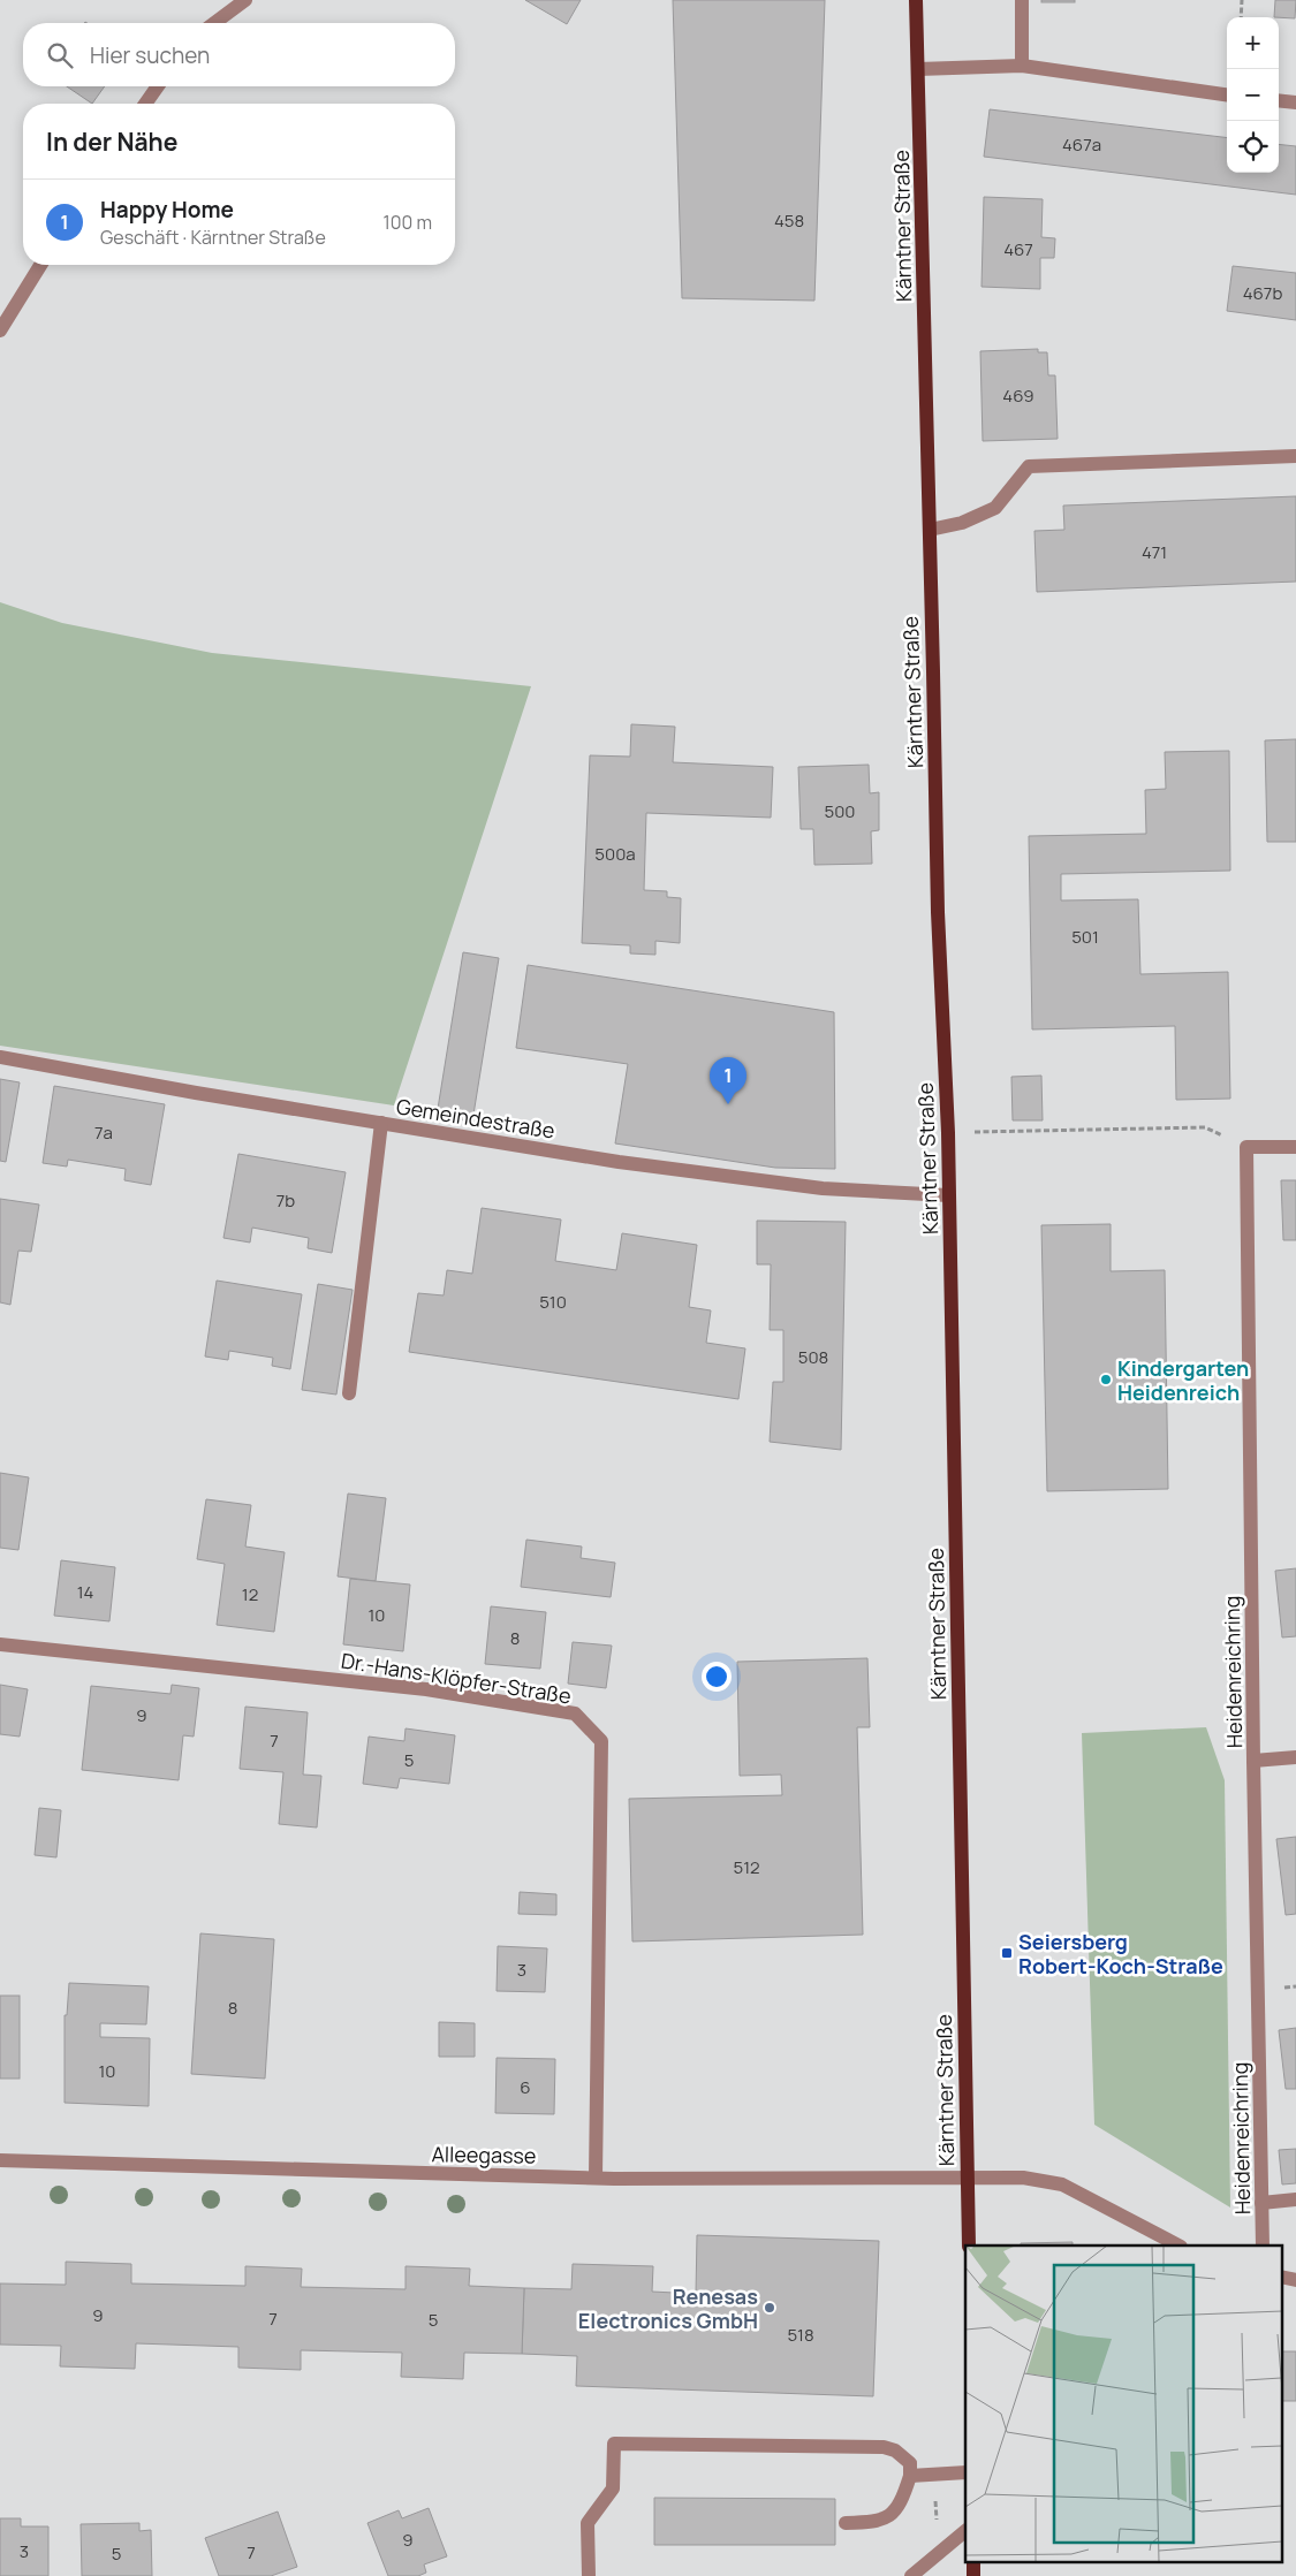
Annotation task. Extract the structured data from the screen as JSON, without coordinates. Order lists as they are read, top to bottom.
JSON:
{
  "streets": {
    "main road": ["Kärntner Straße"],
    "street": [
      "Gemeindestraße",
      "Heidenreichring",
      "Dr.-Hans-Klöpfer-Straße",
      "Alleegasse"
    ]
  },
  "crossings": [
    ["Kärntner Straße", "Gemeindestraße"],
    ["Kärntner Straße", "Alleegasse"],
    ["Dr.-Hans-Klöpfer-Straße", "Alleegasse"]
  ],
  "places": {
    "other": ["Kindergarten Heidenreich", "Renesas Electronics GmbH"],
    "transit": ["Seiersberg Robert-Koch-Straße"]
  },
  "house_numbers": [
    "467a",
    "458",
    "467",
    "467b",
    "469",
    "471",
    "500",
    "500a",
    "501",
    "7a",
    "7b",
    "510",
    "508",
    "14",
    "12",
    "10",
    "8",
    "9",
    "7",
    "5",
    "512",
    "3",
    "8",
    "10",
    "6",
    "9",
    "7",
    "5",
    "518",
    "9",
    "3",
    "7",
    "5"
  ],
  "page": {
    "map_buttons": ["+", "−"],
    "search": "Hier suchen",
    "heading": "In der Nähe",
    "list": [
      {
        "mark": "1",
        "name": "Happy Home",
        "note": "Geschäft · Kärntner Straße",
        "value": "100 m"
      }
    ],
    "pins": "1"
  }
}
